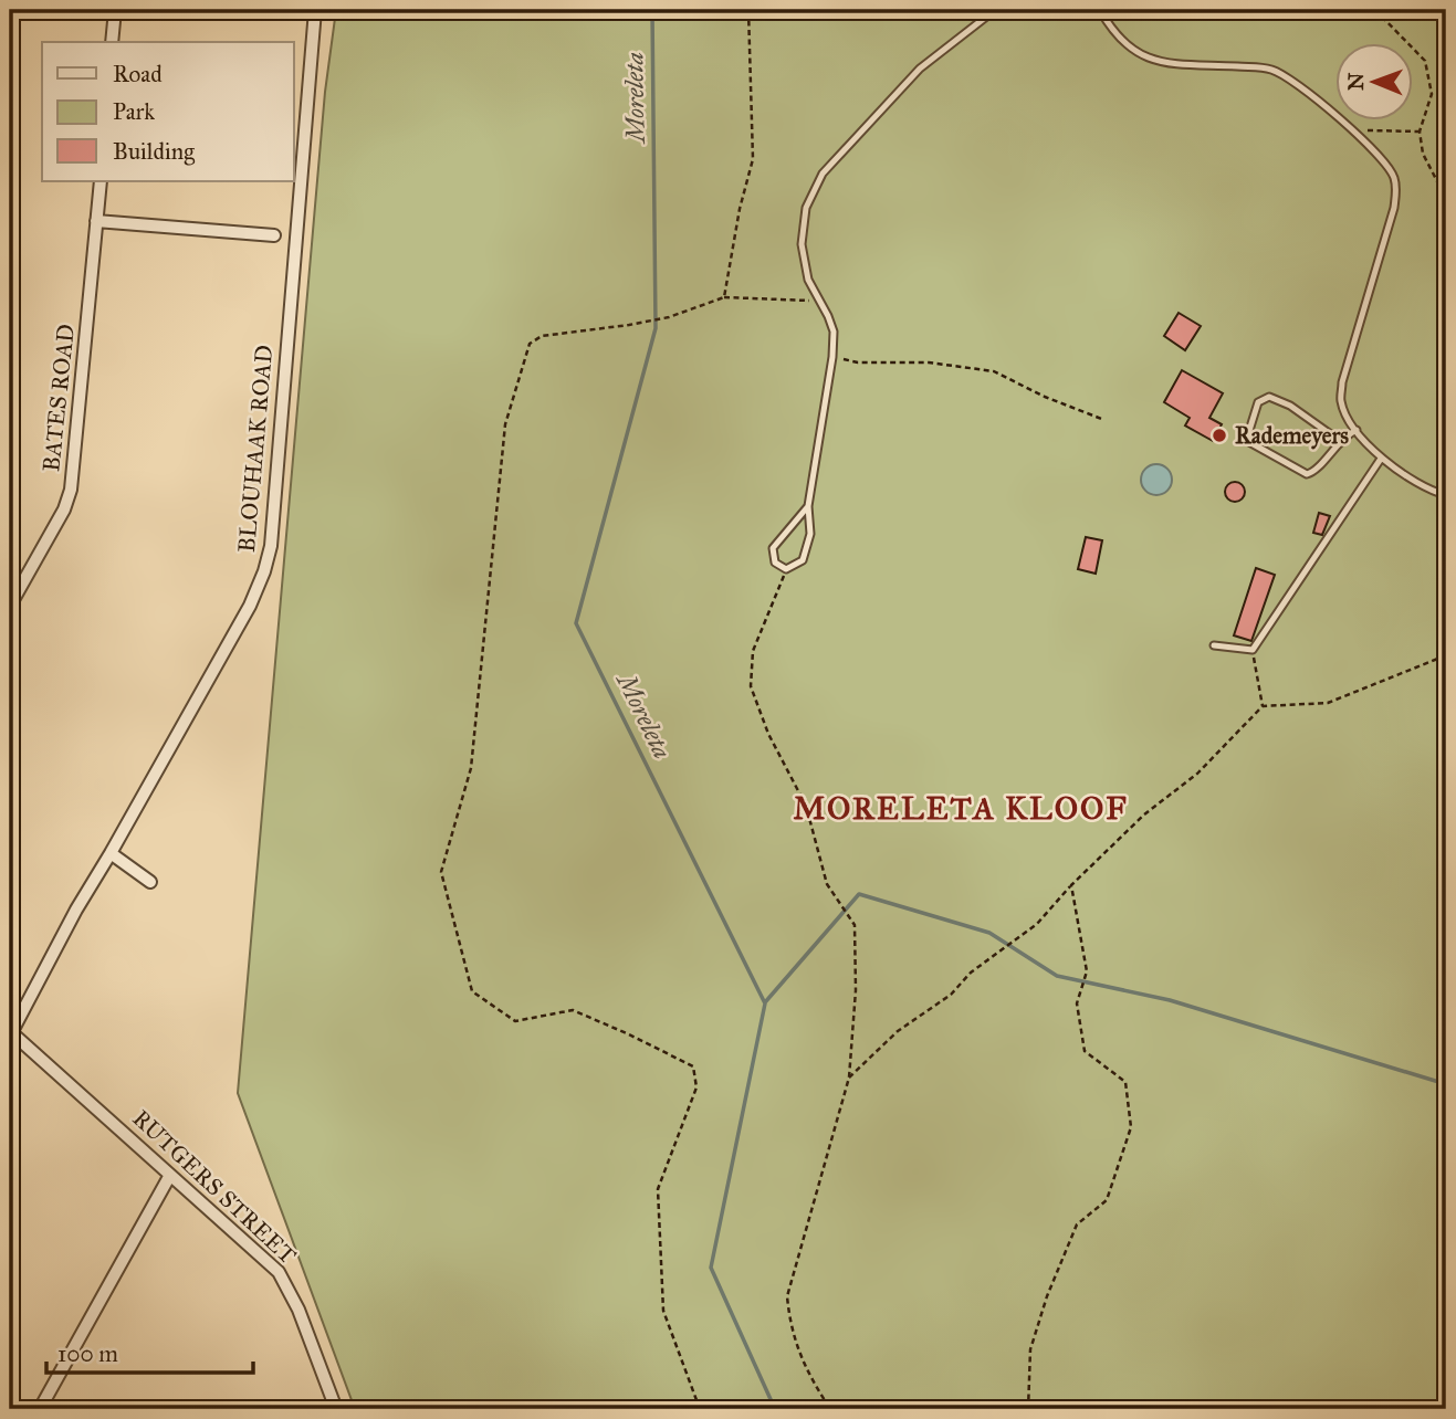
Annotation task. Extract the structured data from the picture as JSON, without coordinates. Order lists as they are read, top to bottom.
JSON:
{
  "streets": {
    "street": ["BATES ROAD", "BLOUHAAK ROAD", "RUTGERS STREET"]
  },
  "crossings": [
    ["BLOUHAAK ROAD", "RUTGERS STREET"]
  ],
  "districts": ["MORELETA KLOOF"],
  "water": ["Moreleta"],
  "places": ["Rademeyers"],
  "legend": ["Road", "Park", "Building"],
  "scale_bar": "100 m",
  "north": "left"
}
